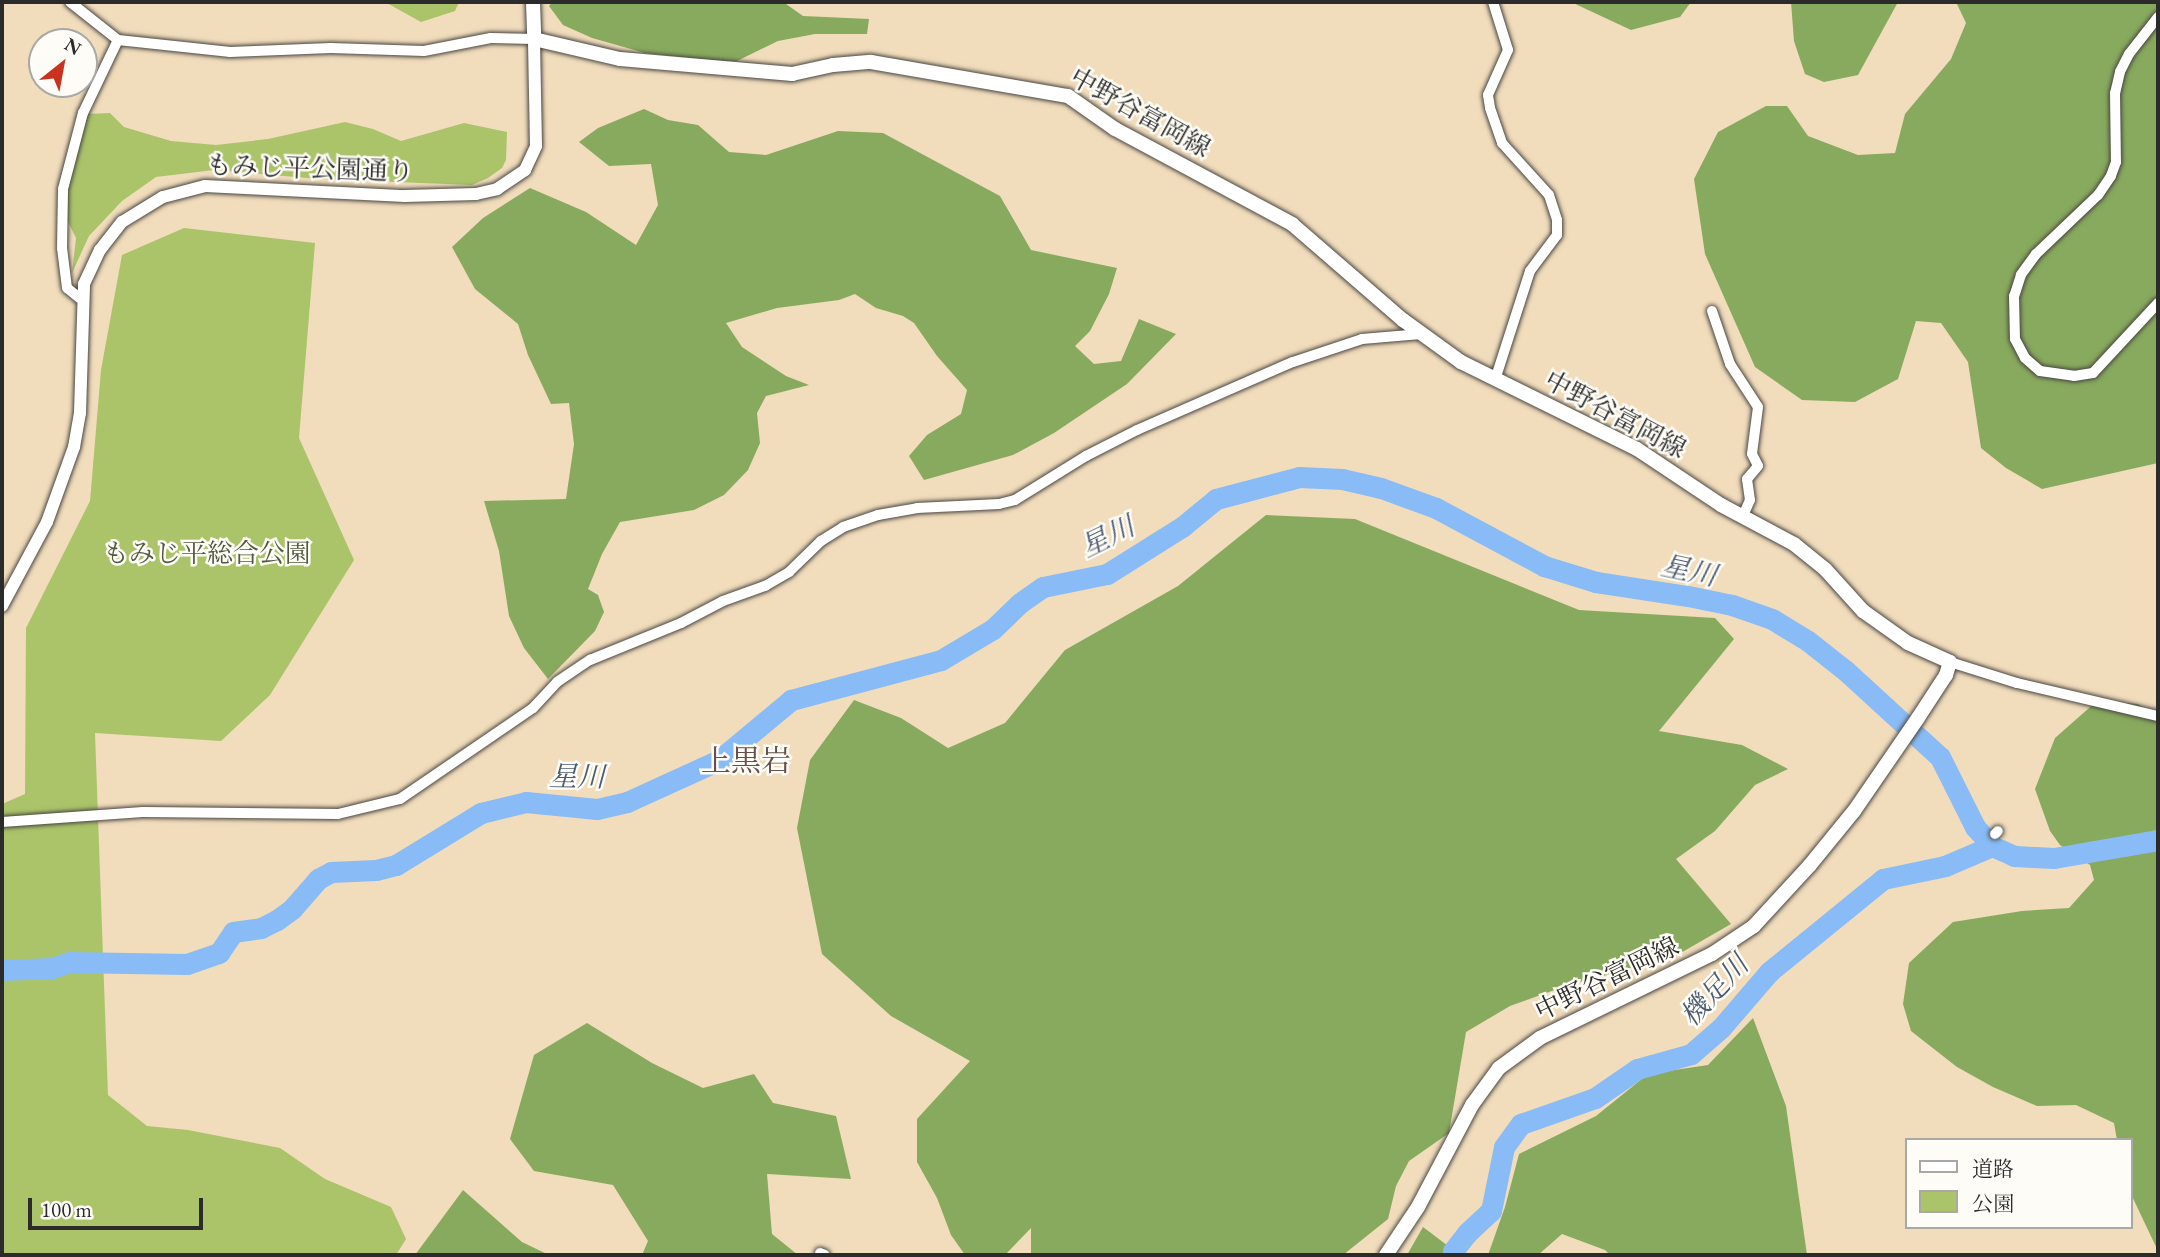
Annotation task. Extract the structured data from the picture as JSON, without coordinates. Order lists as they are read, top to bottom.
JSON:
{
  "streets": {
    "main road": ["中野谷富岡線"],
    "street": ["もみじ平公園通り"]
  },
  "crossings": [
    ["中野谷富岡線", "もみじ平公園通り"]
  ],
  "districts": ["上黒岩"],
  "water": ["星川", "機足川"],
  "parks": ["もみじ平総合公園"],
  "legend": ["道路", "公園"],
  "scale_bar": "100 m",
  "north": "top right"
}
